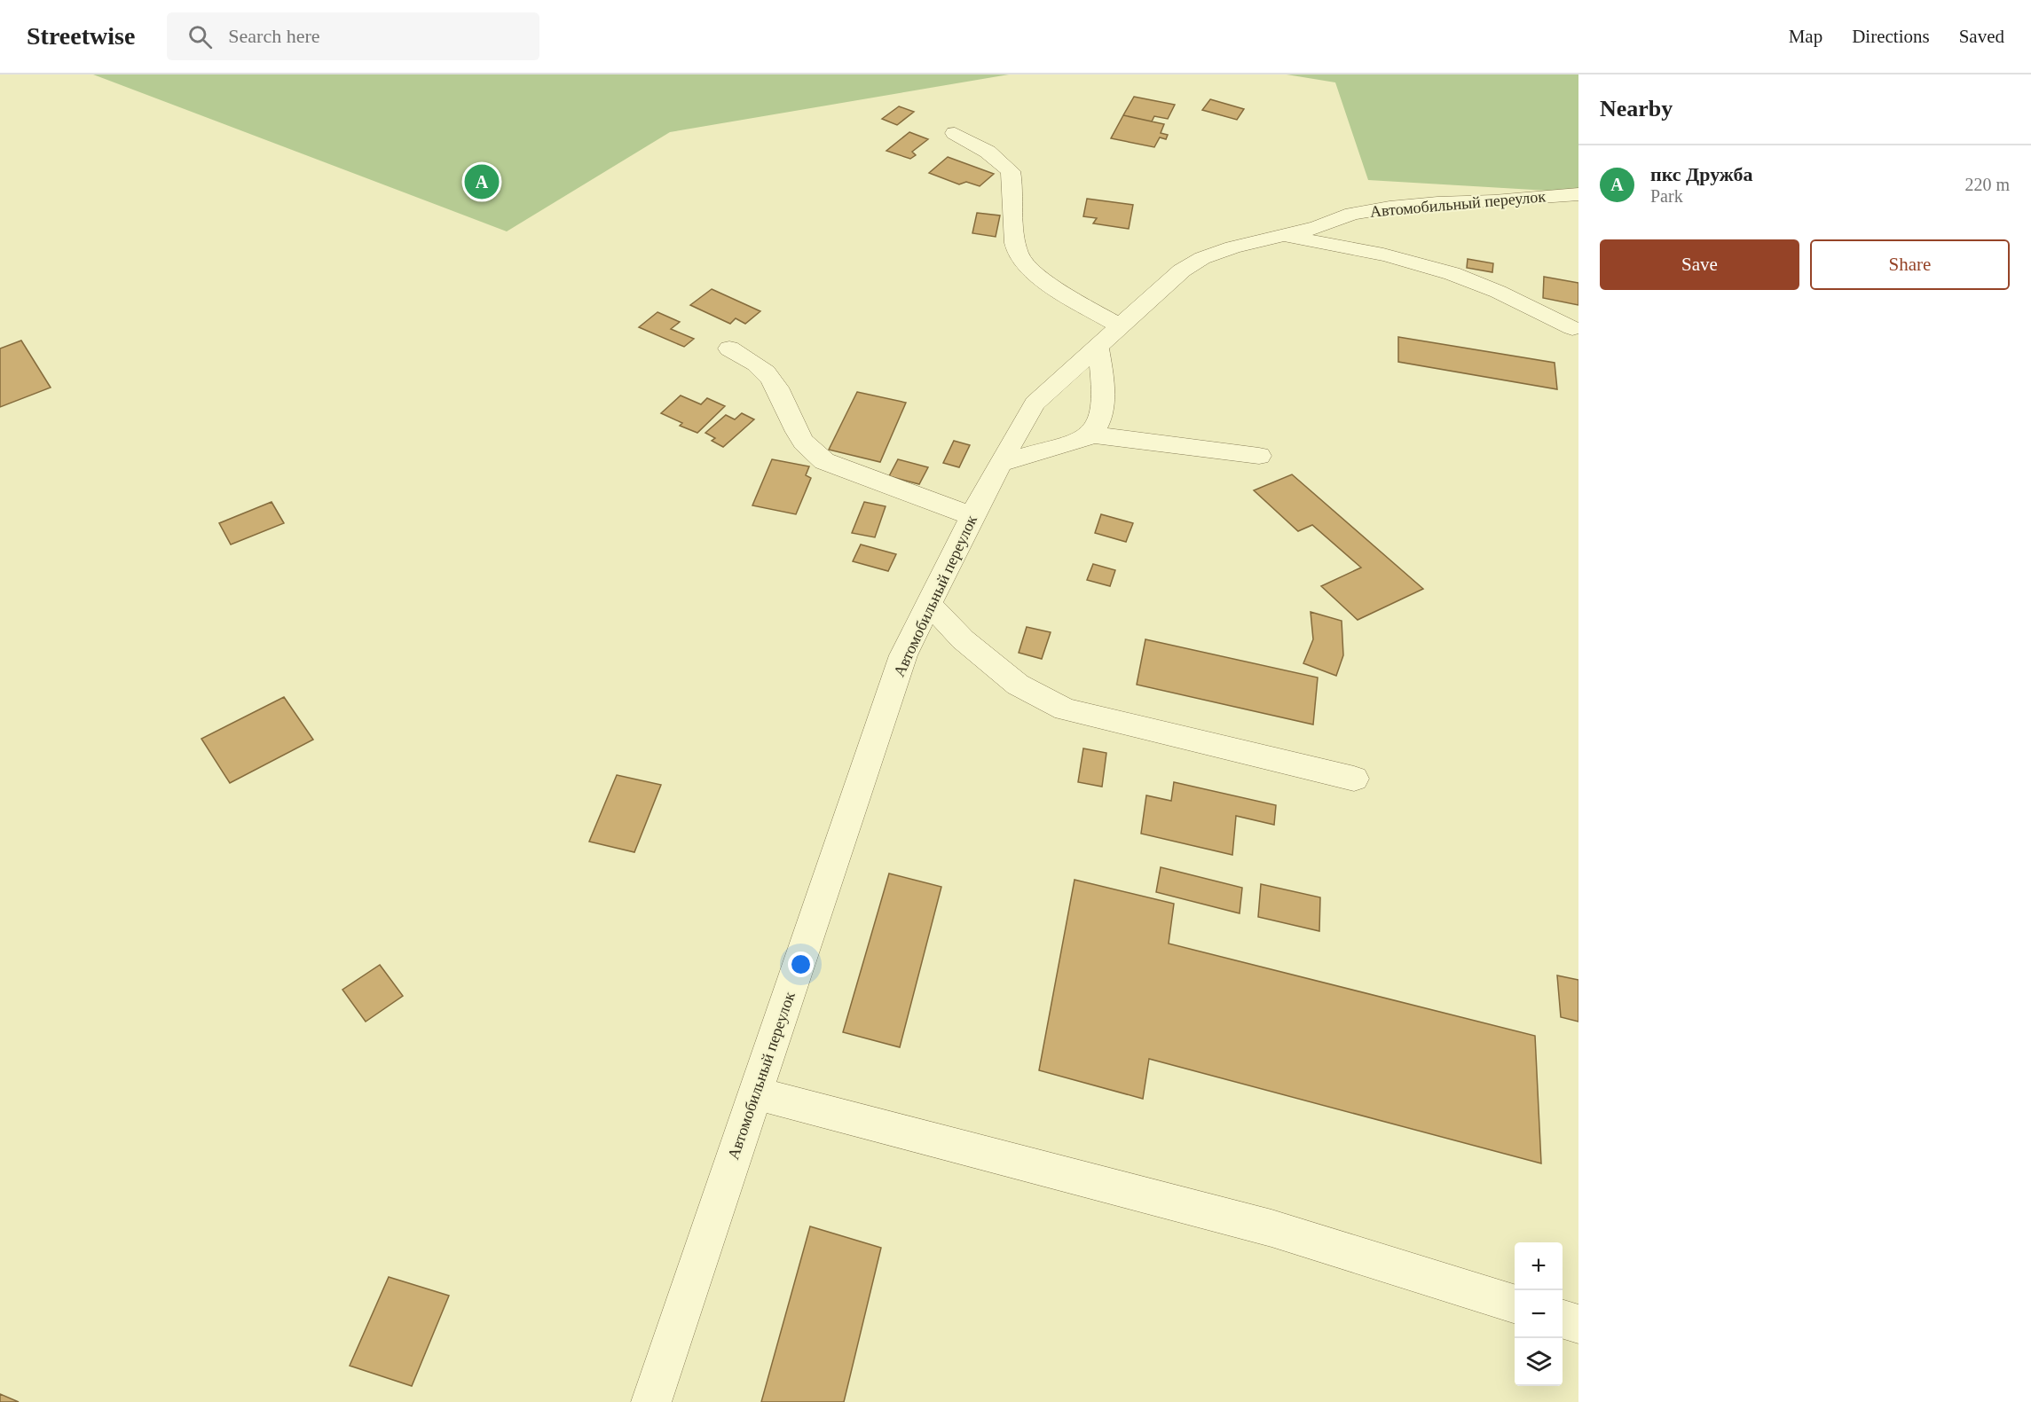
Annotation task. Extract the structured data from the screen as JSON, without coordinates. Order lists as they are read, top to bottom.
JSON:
{
  "streets": {
    "lane": ["Автомобильный переулок"]
  },
  "page": {
    "header": "Streetwise",
    "search": "Search here",
    "nav": ["Map", "Directions", "Saved"],
    "heading": "Nearby",
    "list": [
      {
        "mark": "A",
        "name": "пкс Дружба",
        "note": "Park",
        "value": "220 m"
      }
    ],
    "pins": "A",
    "buttons": ["Save", "Share"],
    "map_buttons": ["+", "−"]
  }
}
